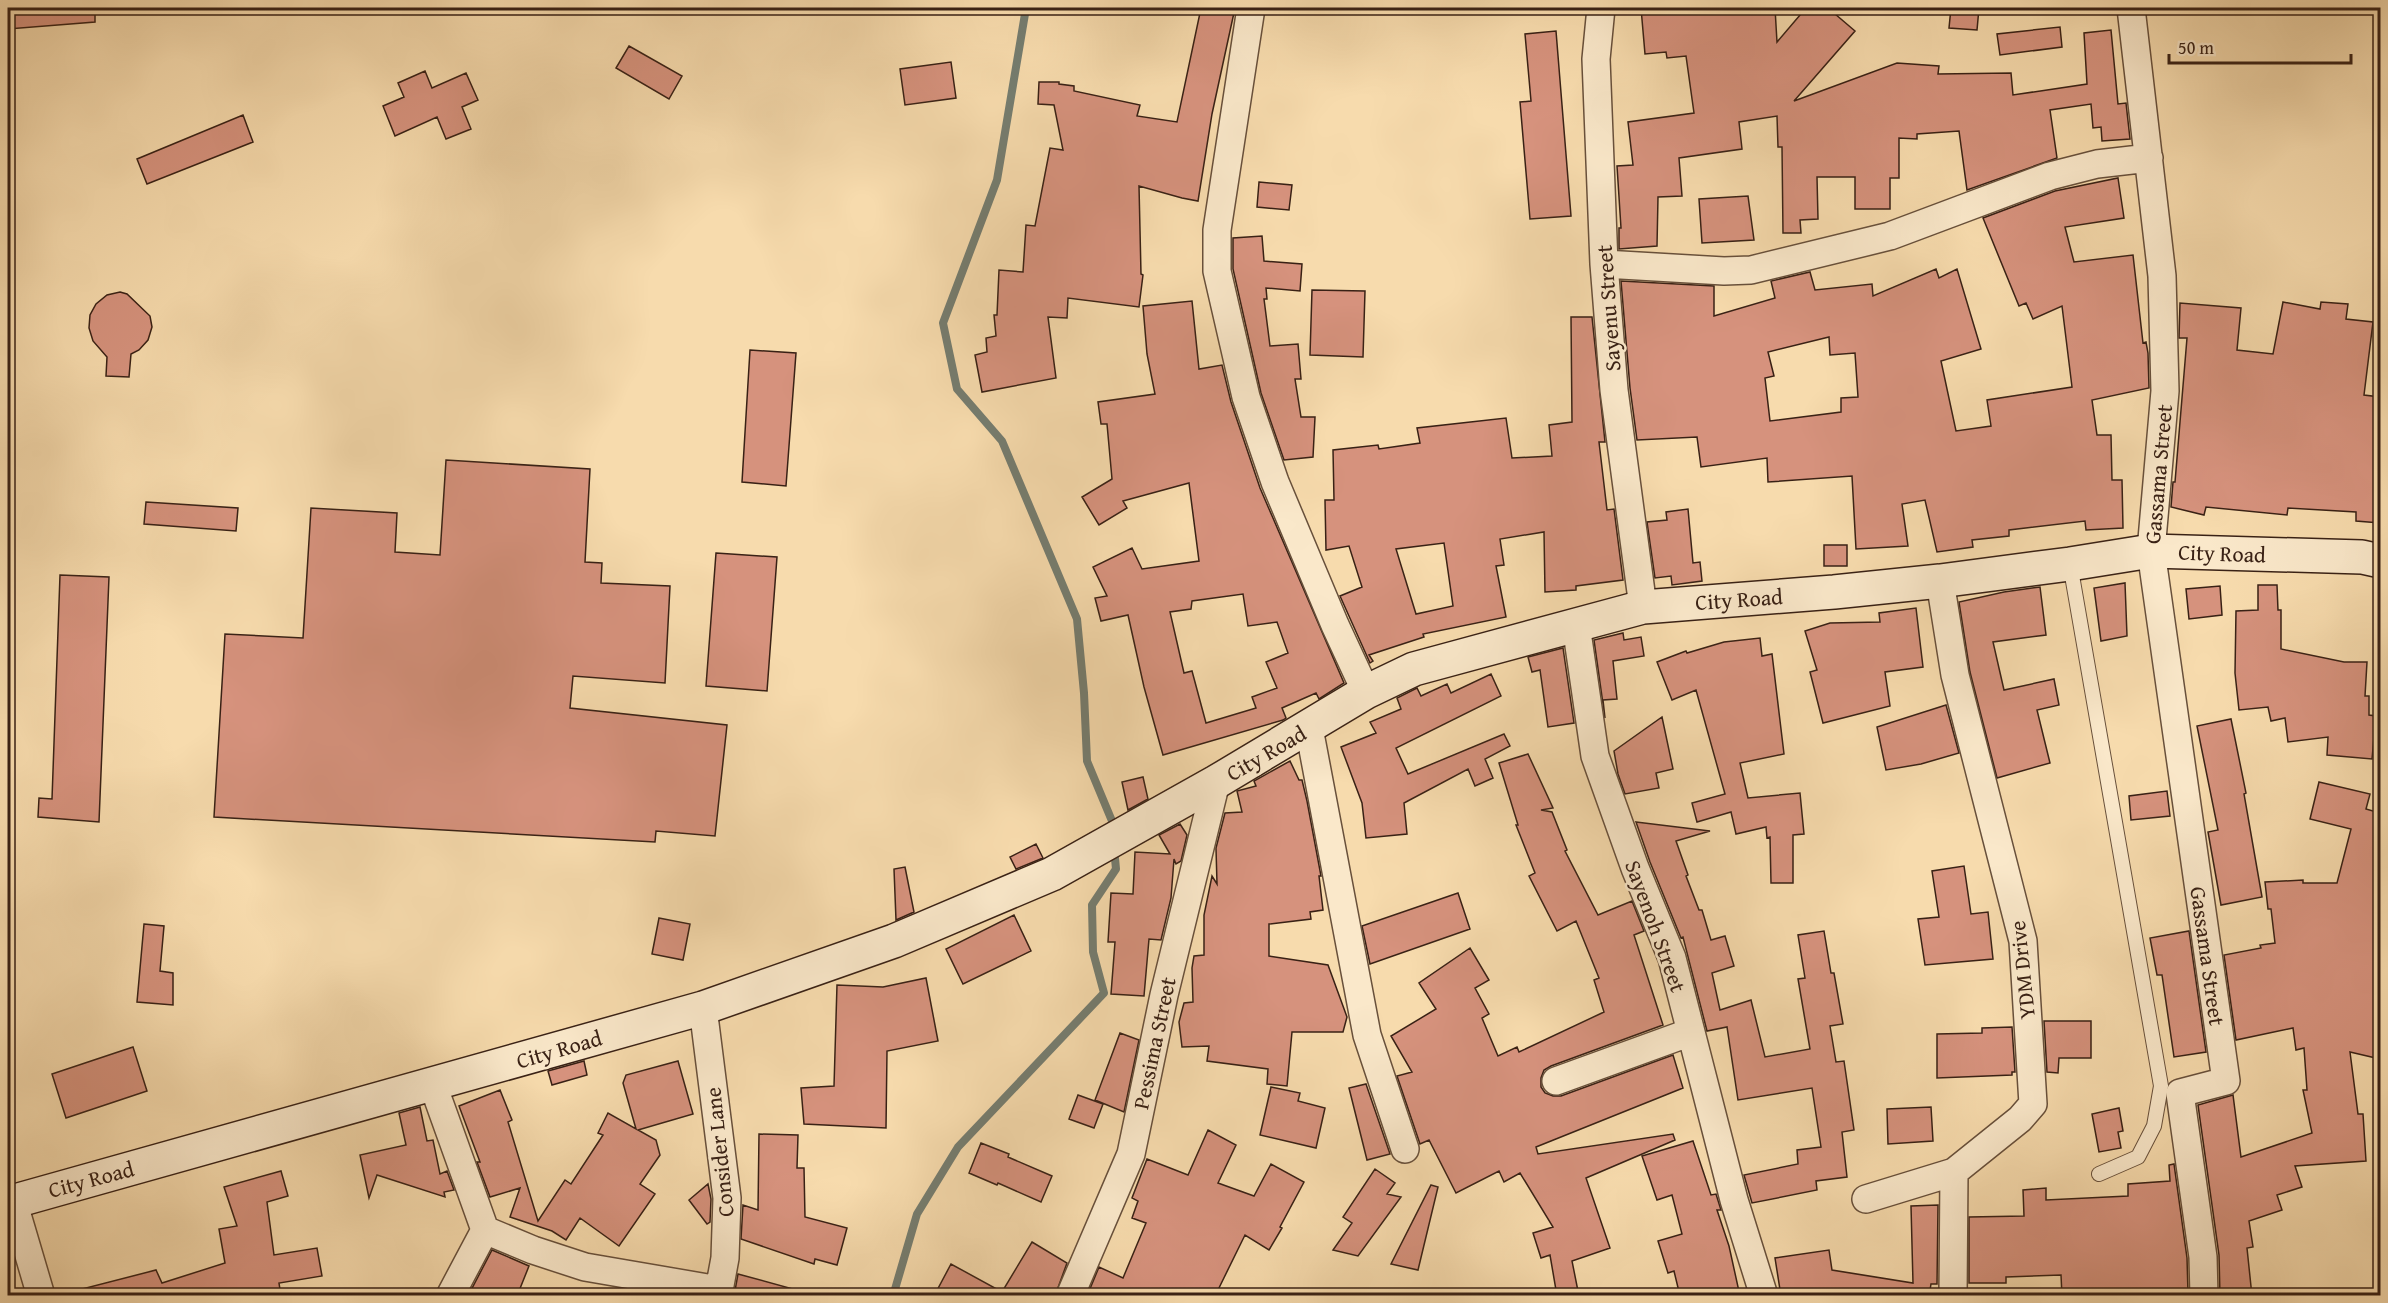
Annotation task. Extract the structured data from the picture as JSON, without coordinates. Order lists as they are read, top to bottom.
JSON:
{
  "streets": {
    "main road": ["City Road"],
    "street": [
      "Sayenu Street",
      "Gassama Street",
      "Sayenoh Street",
      "YDM Drive",
      "Pessima Street",
      "Consider Lane"
    ]
  },
  "crossings": [
    ["Sayenu Street", "City Road"],
    ["Gassama Street", "City Road"],
    ["City Road", "Sayenoh Street"],
    ["City Road", "YDM Drive"],
    ["City Road", "Pessima Street"],
    ["City Road", "Consider Lane"]
  ],
  "scale_bar": "50 m"
}
